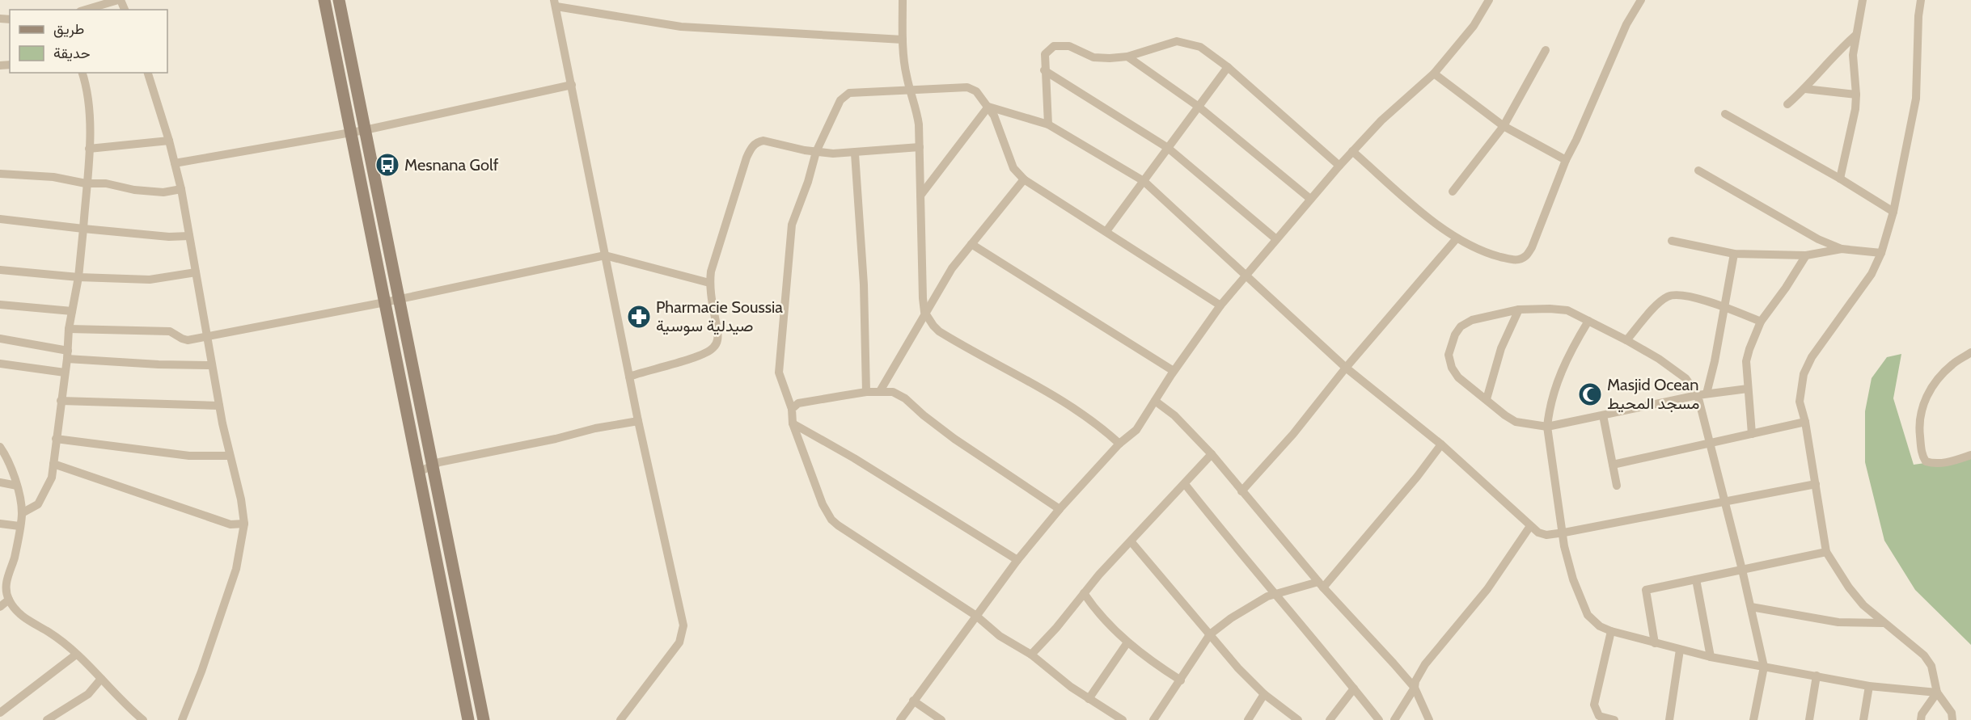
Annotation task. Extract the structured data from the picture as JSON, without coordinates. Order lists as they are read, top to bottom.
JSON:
{
  "places": {
    "bus stop": ["Mesnana Golf"],
    "pharmacy": ["Pharmacie Soussia صيدلية سوسية"],
    "mosque": ["Masjid Ocean مسجد المحيط"]
  },
  "legend": ["طريق", "حديقة"]
}
